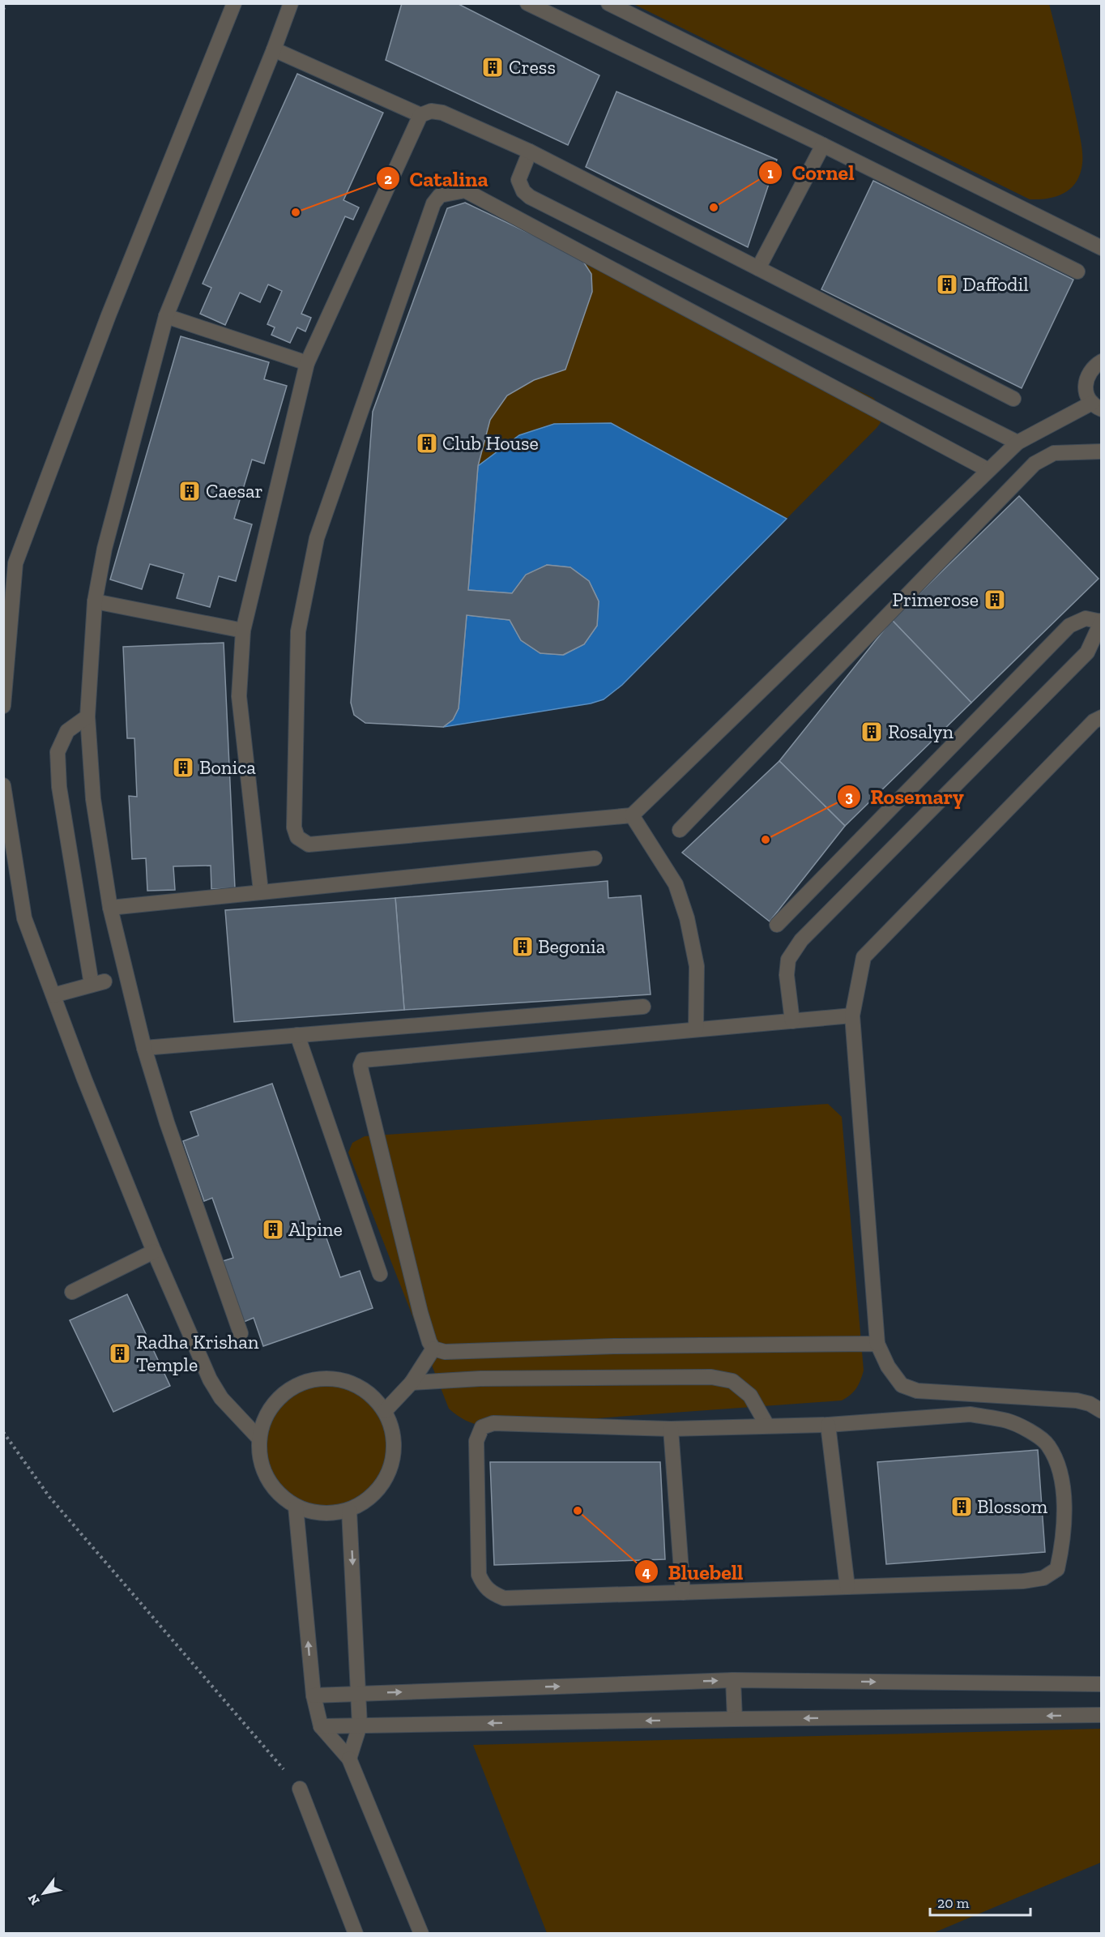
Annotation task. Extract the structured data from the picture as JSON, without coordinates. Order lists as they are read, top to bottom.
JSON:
{
  "places": {
    "building": [
      "Cress",
      "Daffodil",
      "Club House",
      "Caesar",
      "Primerose",
      "Rosalyn",
      "Bonica",
      "Begonia",
      "Alpine",
      "Radha Krishan Temple",
      "Blossom"
    ],
    "other": [
      "Cornel",
      "Catalina",
      "Rosemary",
      "Bluebell"
    ]
  },
  "scale_bar": "20 m",
  "north": "bottom left"
}
